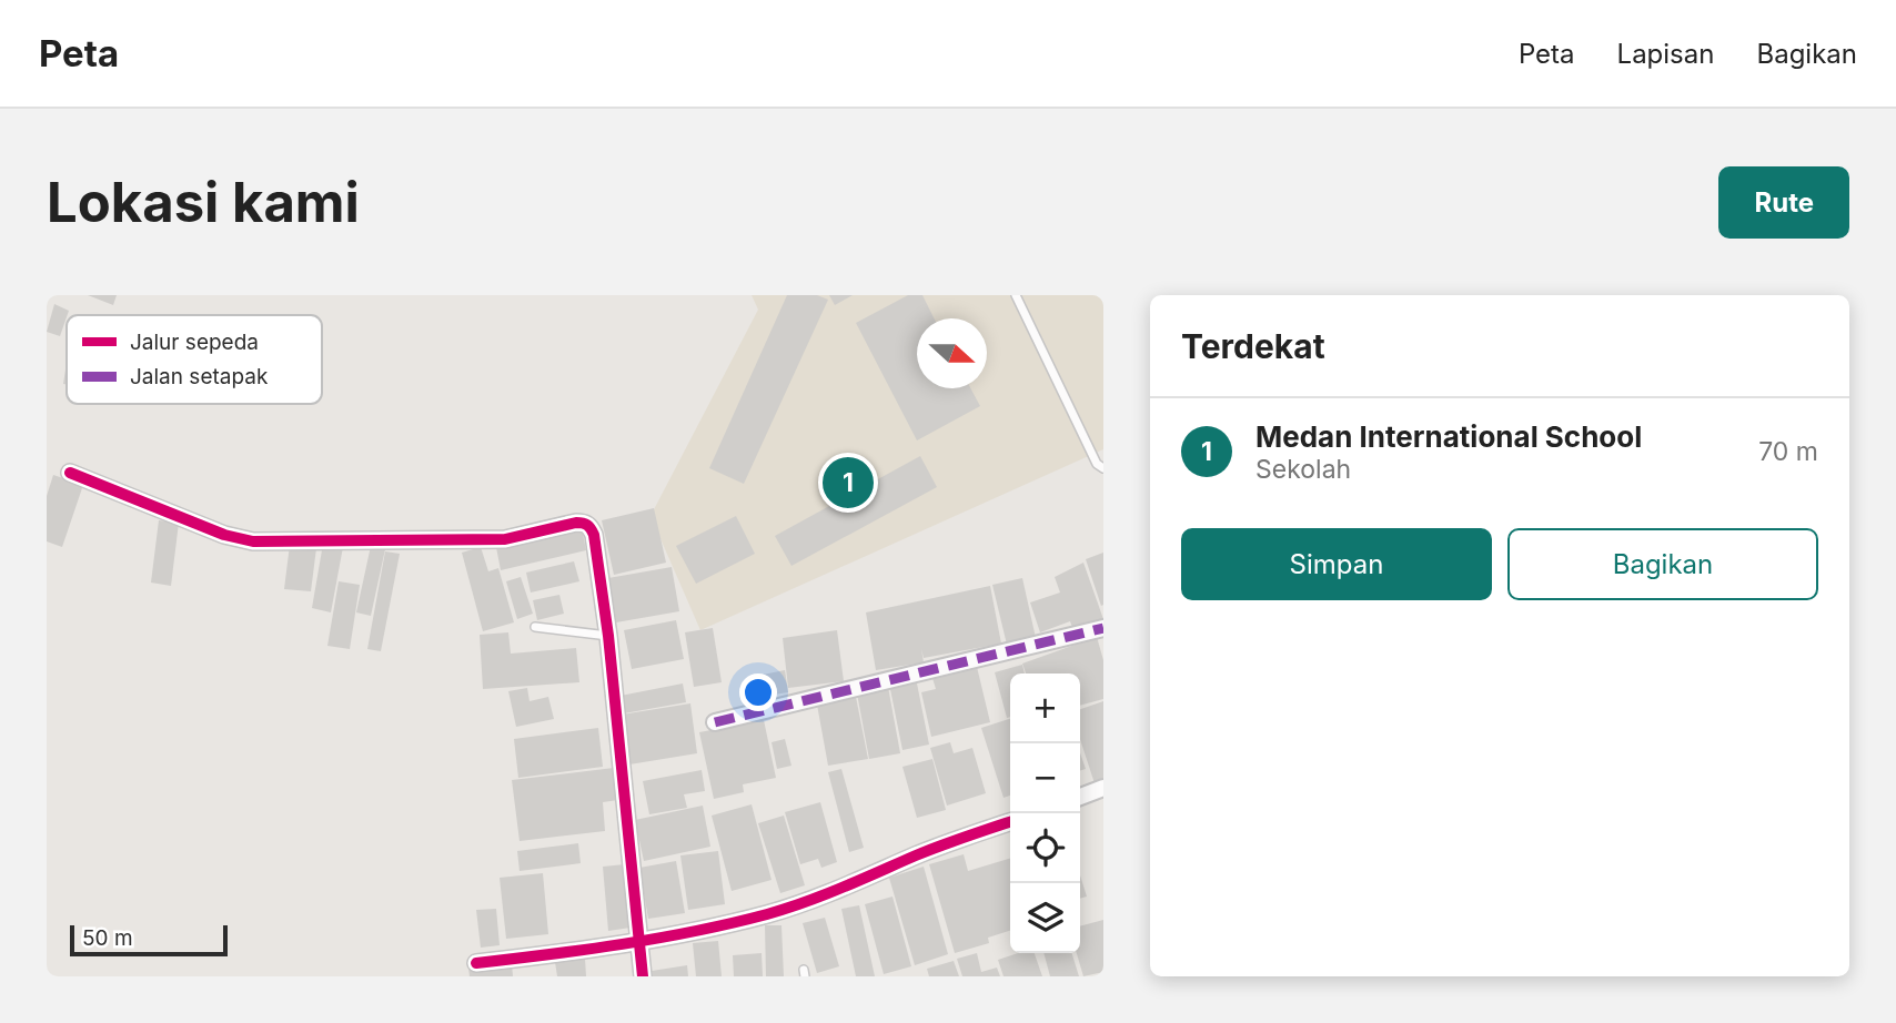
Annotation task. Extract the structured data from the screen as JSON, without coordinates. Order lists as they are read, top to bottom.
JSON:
{
  "legend": ["Jalur sepeda", "Jalan setapak"],
  "scale_bar": "50 m",
  "north": "right",
  "page": {
    "header": "Peta",
    "nav": ["Peta", "Lapisan", "Bagikan"],
    "buttons": [
      "Rute",
      ["Simpan", "Bagikan"]
    ],
    "title": "Lokasi kami",
    "heading": "Terdekat",
    "list": [
      {
        "mark": "1",
        "name": "Medan International School",
        "note": "Sekolah",
        "value": "70 m"
      }
    ],
    "pins": "1",
    "map_buttons": ["+", "−"],
    "scale": "50 m"
  }
}
